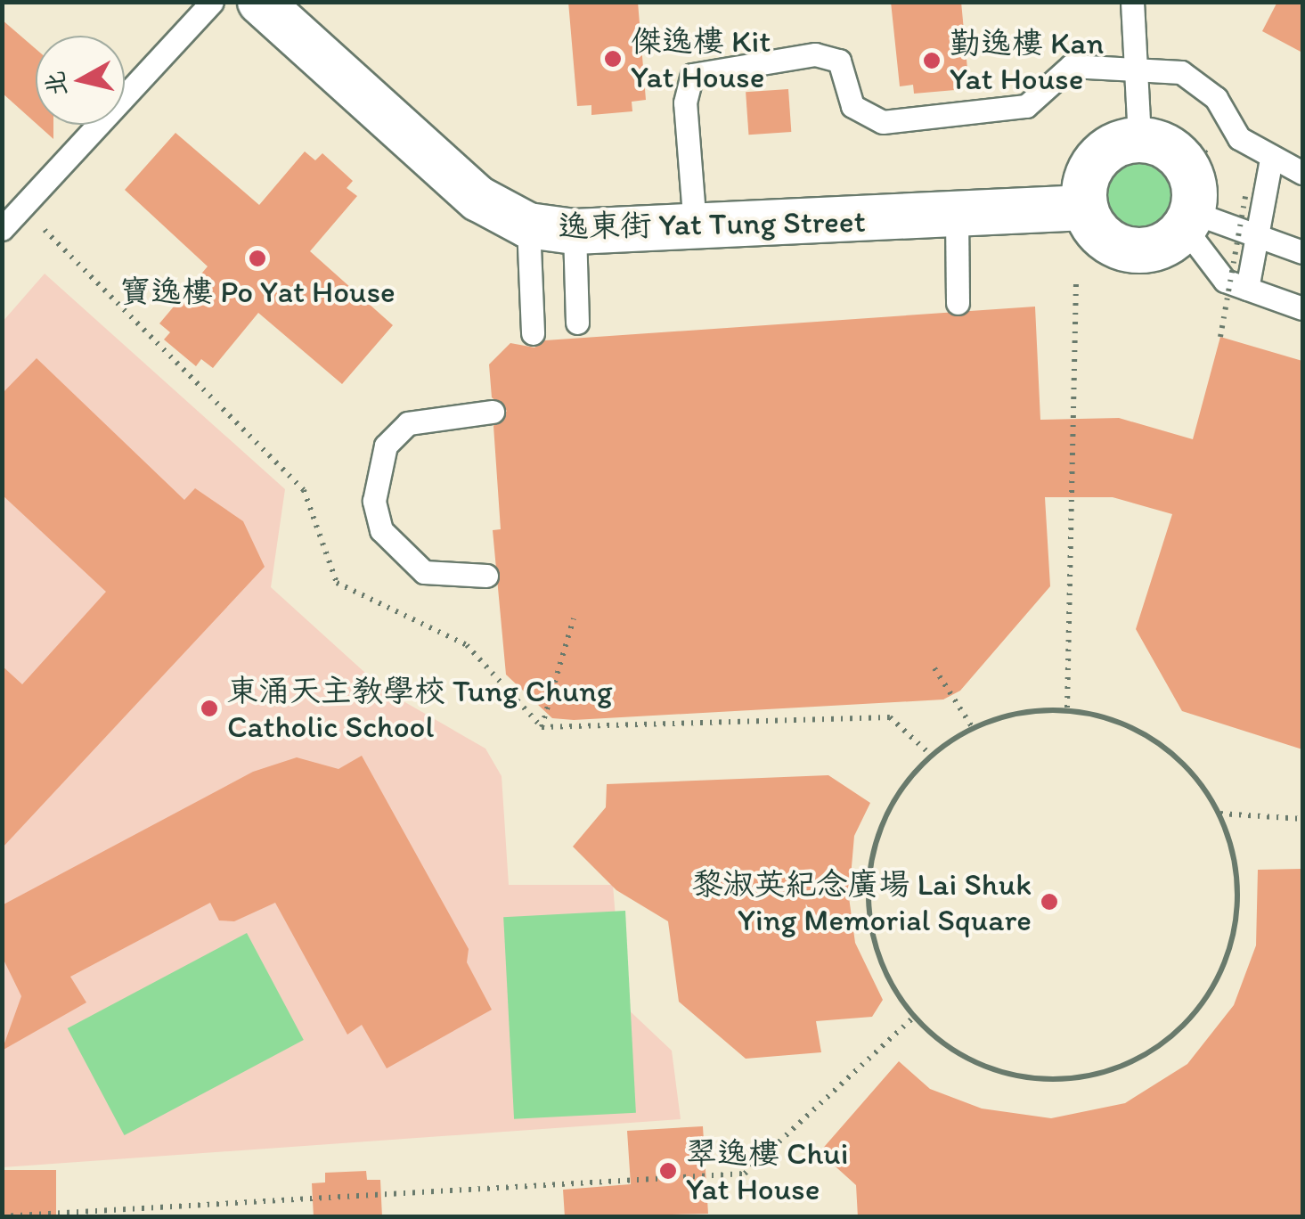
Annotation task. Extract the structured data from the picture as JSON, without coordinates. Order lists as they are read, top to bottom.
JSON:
{
  "streets": {
    "street": ["逸東街 Yat Tung Street"]
  },
  "places": [
    "傑逸樓 Kit Yat House",
    "勤逸樓 Kan Yat House",
    "寶逸樓 Po Yat House",
    "東涌天主教學校 Tung Chung Catholic School",
    "黎淑英紀念廣場 Lai Shuk Ying Memorial Square",
    "翠逸樓 Chui Yat House"
  ],
  "north": "left"
}
